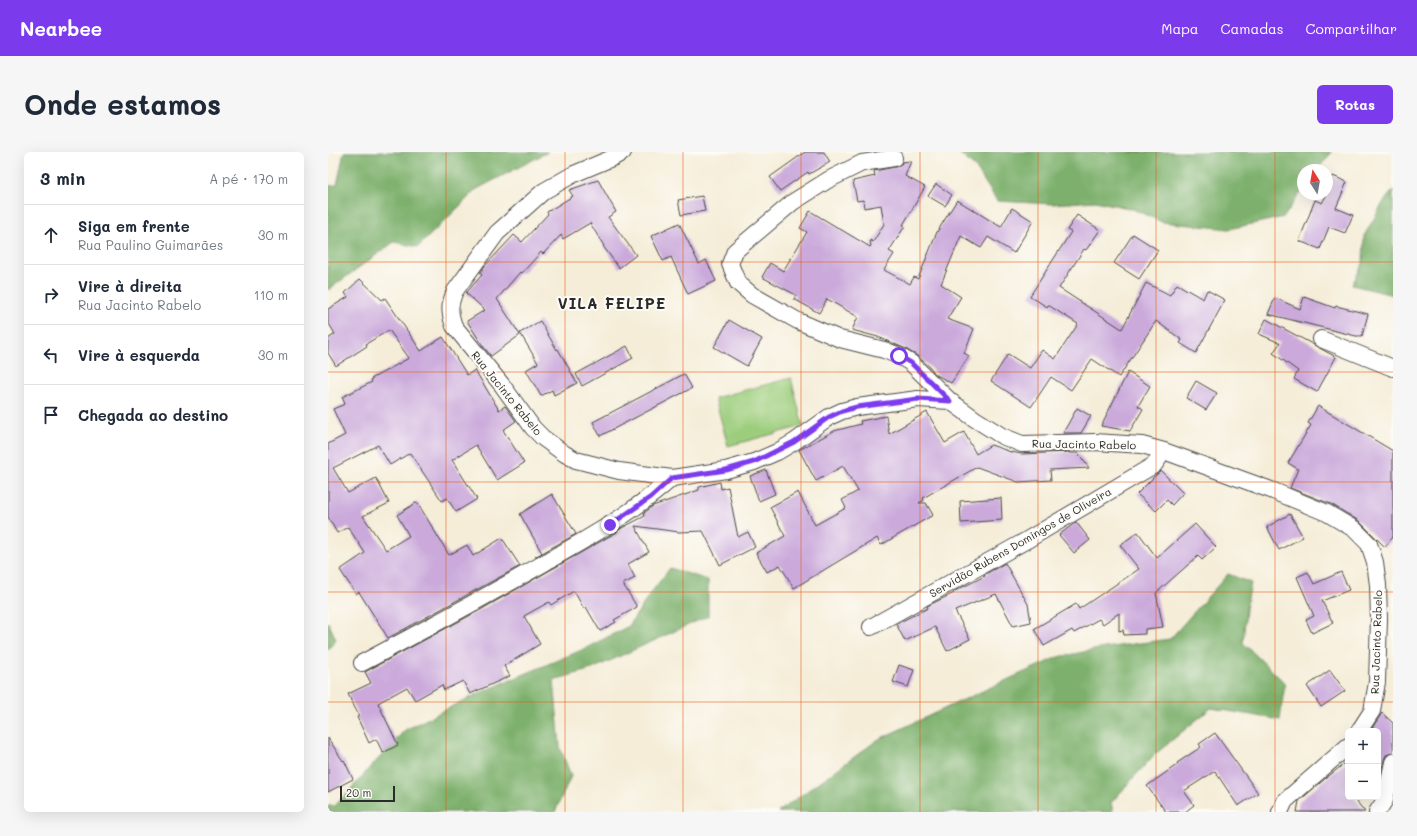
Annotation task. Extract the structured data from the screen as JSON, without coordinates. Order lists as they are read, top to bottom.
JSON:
{
  "streets": {
    "street": ["Rua Jacinto Rabelo", "Servidão Rubens Domingos de Oliveira"]
  },
  "crossings": [
    ["Rua Jacinto Rabelo", "Servidão Rubens Domingos de Oliveira"]
  ],
  "districts": ["VILA FELIPE"],
  "scale_bar": "20 m",
  "north": "top",
  "page": {
    "header": "Nearbee",
    "nav": ["Mapa", "Camadas", "Compartilhar"],
    "buttons": "Rotas",
    "title": "Onde estamos",
    "heading": ["3 min", "A pé · 170 m"],
    "list": [
      ["Siga em frente", "Rua Paulino Guimarães", "30 m"],
      ["Vire à direita", "Rua Jacinto Rabelo", "110 m"],
      ["Vire à esquerda", "30 m"],
      "Chegada ao destino"
    ],
    "map_buttons": ["+", "−"],
    "scale": "20 m"
  }
}
